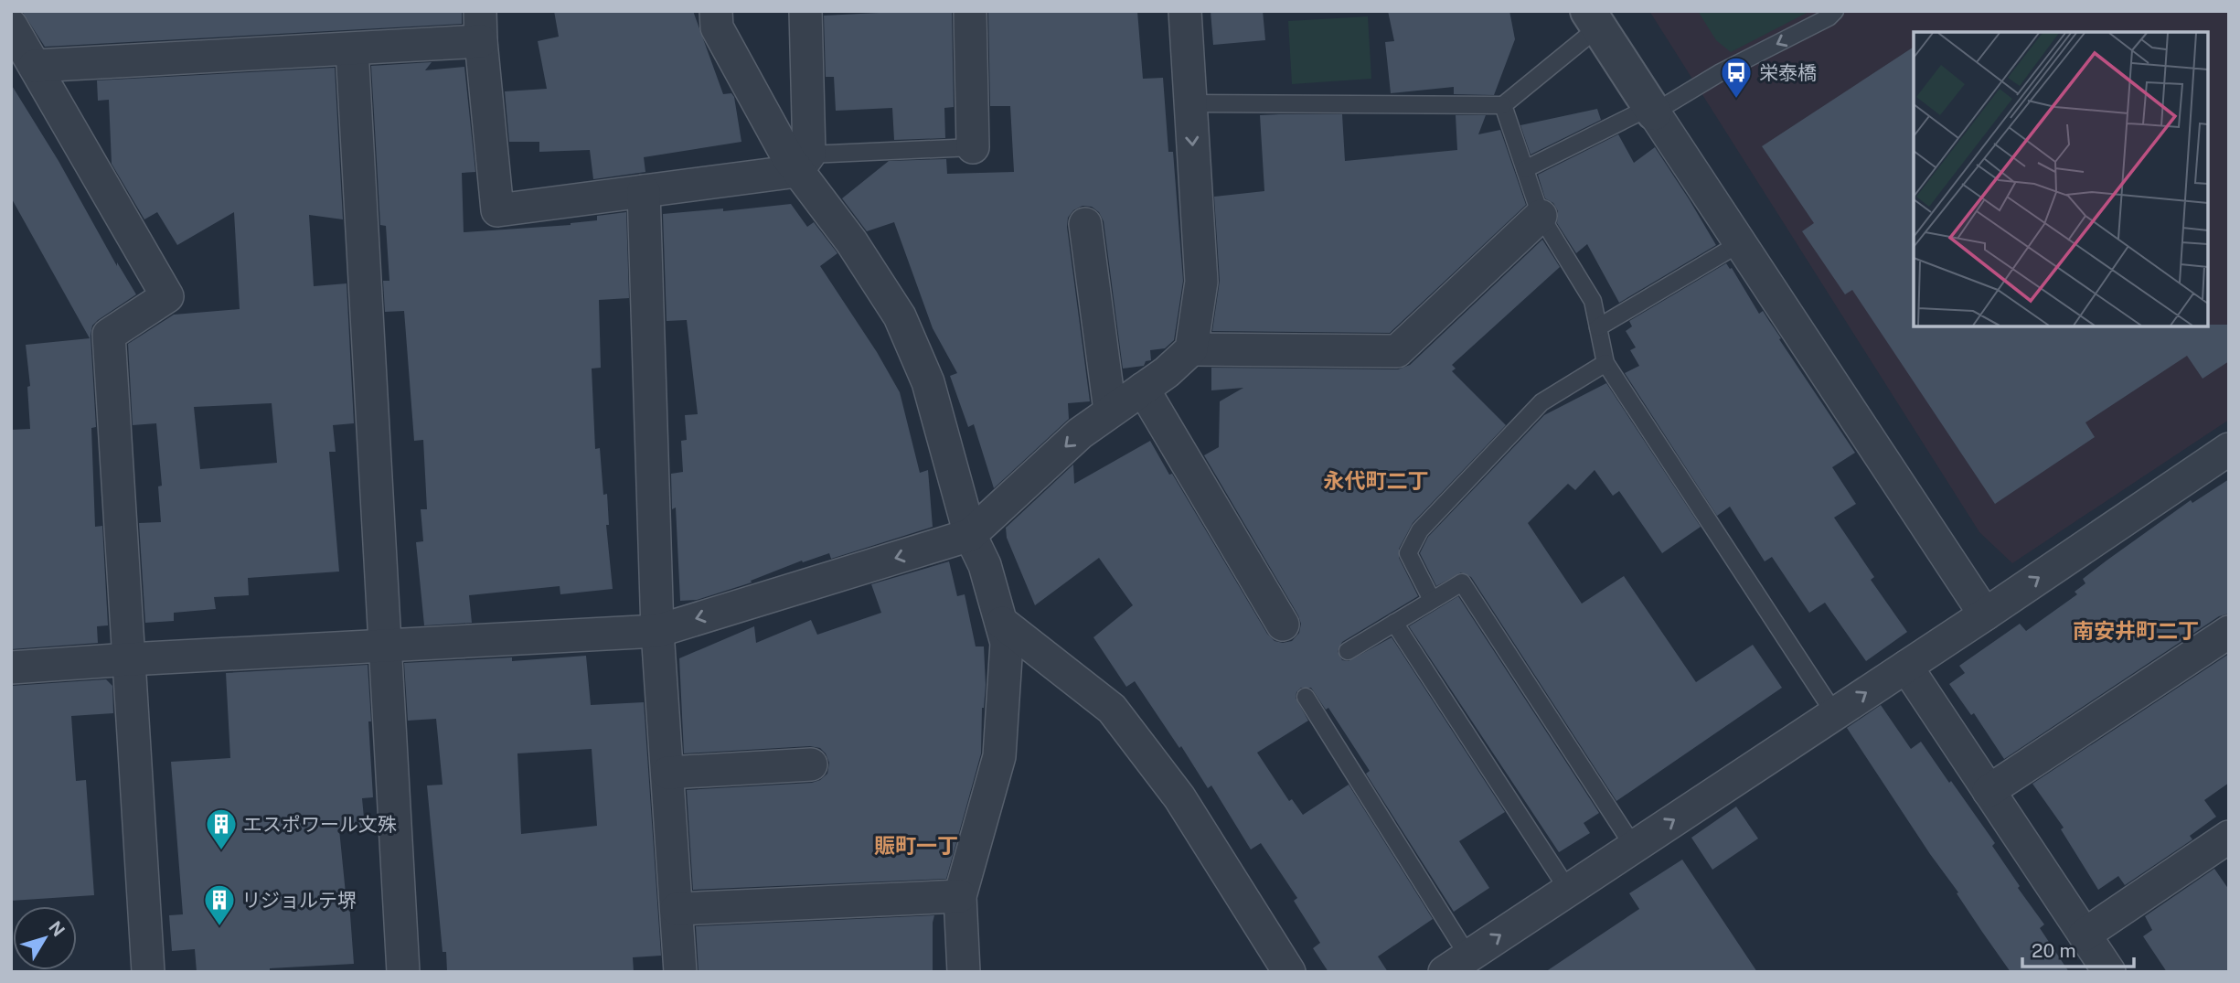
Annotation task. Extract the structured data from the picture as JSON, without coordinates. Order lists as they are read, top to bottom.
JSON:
{
  "districts": ["永代町二丁", "南安井町二丁", "賑町一丁"],
  "places": {
    "bus stop": ["栄泰橋"],
    "building": ["エスポワール文殊", "リジョルテ堺"]
  },
  "scale_bar": "20 m",
  "north": "top right"
}
